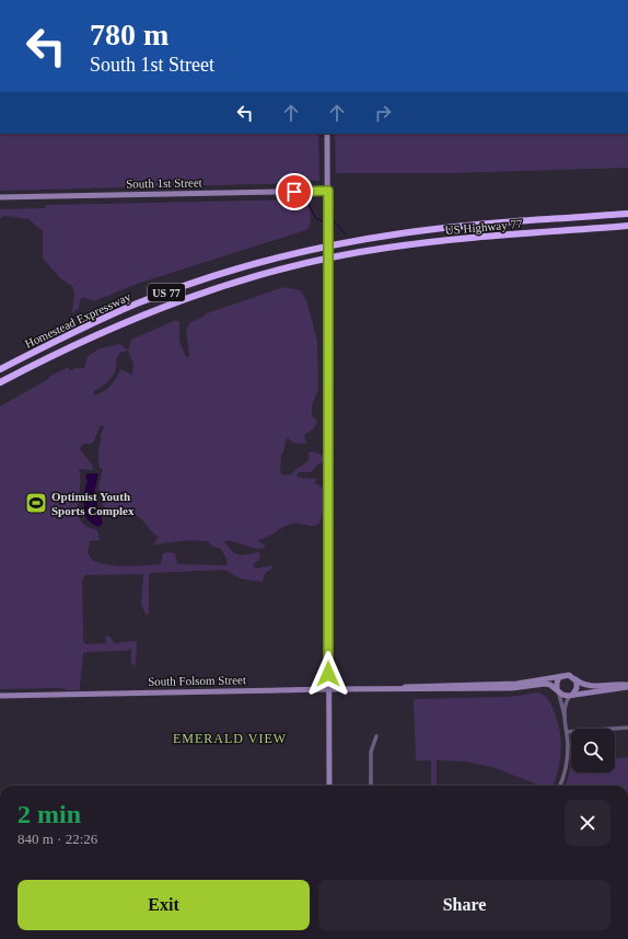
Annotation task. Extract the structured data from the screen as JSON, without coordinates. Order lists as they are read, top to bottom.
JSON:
{
  "streets": {
    "highway": ["US Highway 77", "US 77", "Homestead Expressway"],
    "street": ["South 1st Street", "South Folsom Street"]
  },
  "crossings": [
    ["US Highway 77", "Homestead Expressway"]
  ],
  "districts": ["EMERALD VIEW"],
  "places": {
    "sports": ["Optimist Youth Sports Complex"]
  },
  "page": {
    "turn": ["780 m", "South 1st Street"],
    "heading": ["2 min", "840 m · 22:26"],
    "buttons": ["Exit", "Share"]
  }
}
